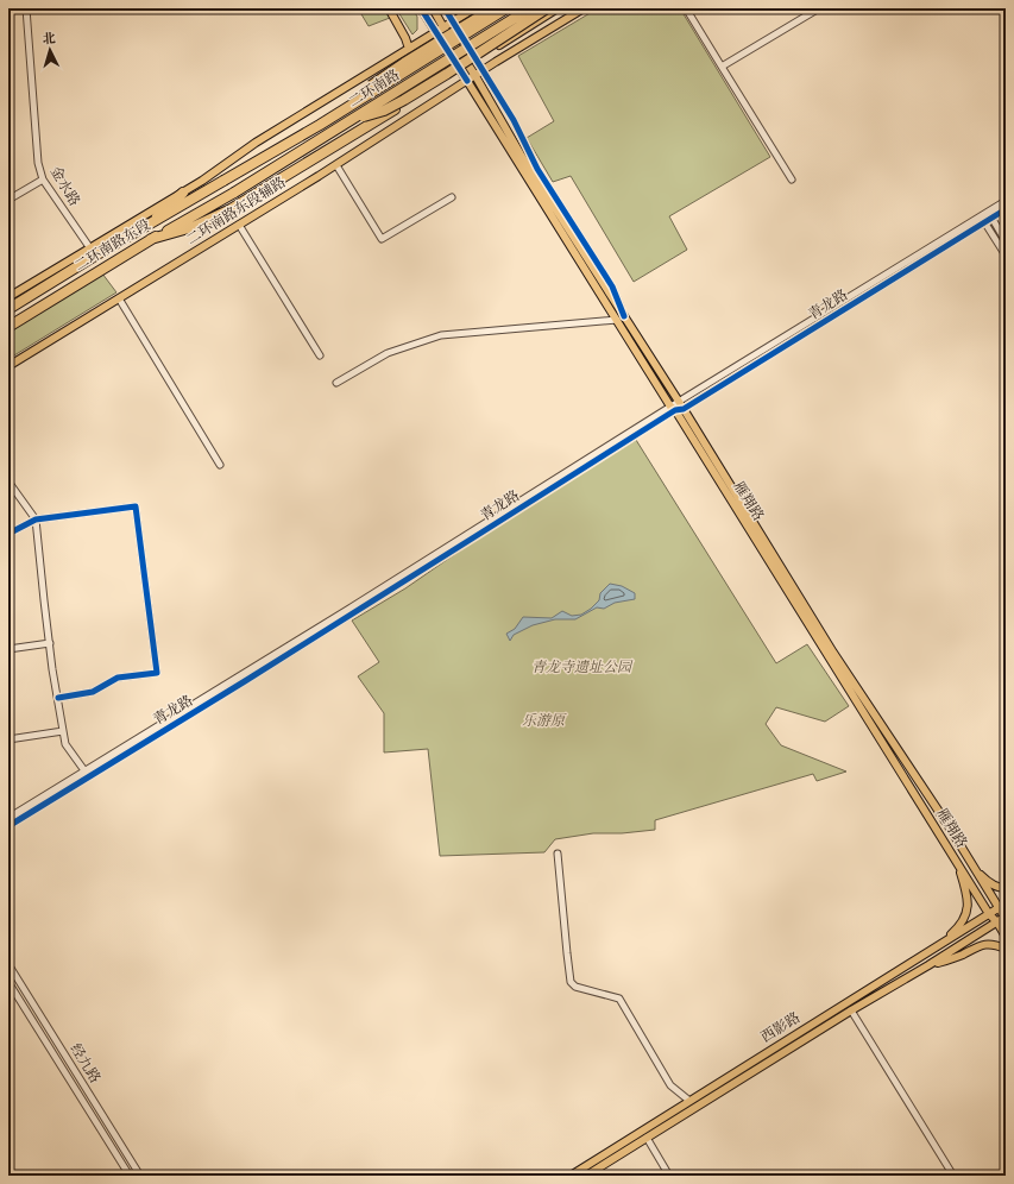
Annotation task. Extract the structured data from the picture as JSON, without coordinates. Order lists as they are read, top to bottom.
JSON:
{
  "streets": {
    "highway": ["二环南路", "二环南路东段"],
    "main road": ["二环南路东段辅路", "雁翔路", "西影路"],
    "street": ["金水路", "青龙路", "经九路"]
  },
  "crossings": [
    ["二环南路", "二环南路东段"],
    ["金水路", "二环南路东段"],
    ["二环南路东段辅路", "雁翔路"],
    ["青龙路", "雁翔路"],
    ["雁翔路", "西影路"]
  ],
  "parks": ["青龙寺遗址公园", "乐游原"],
  "north": "top"
}
